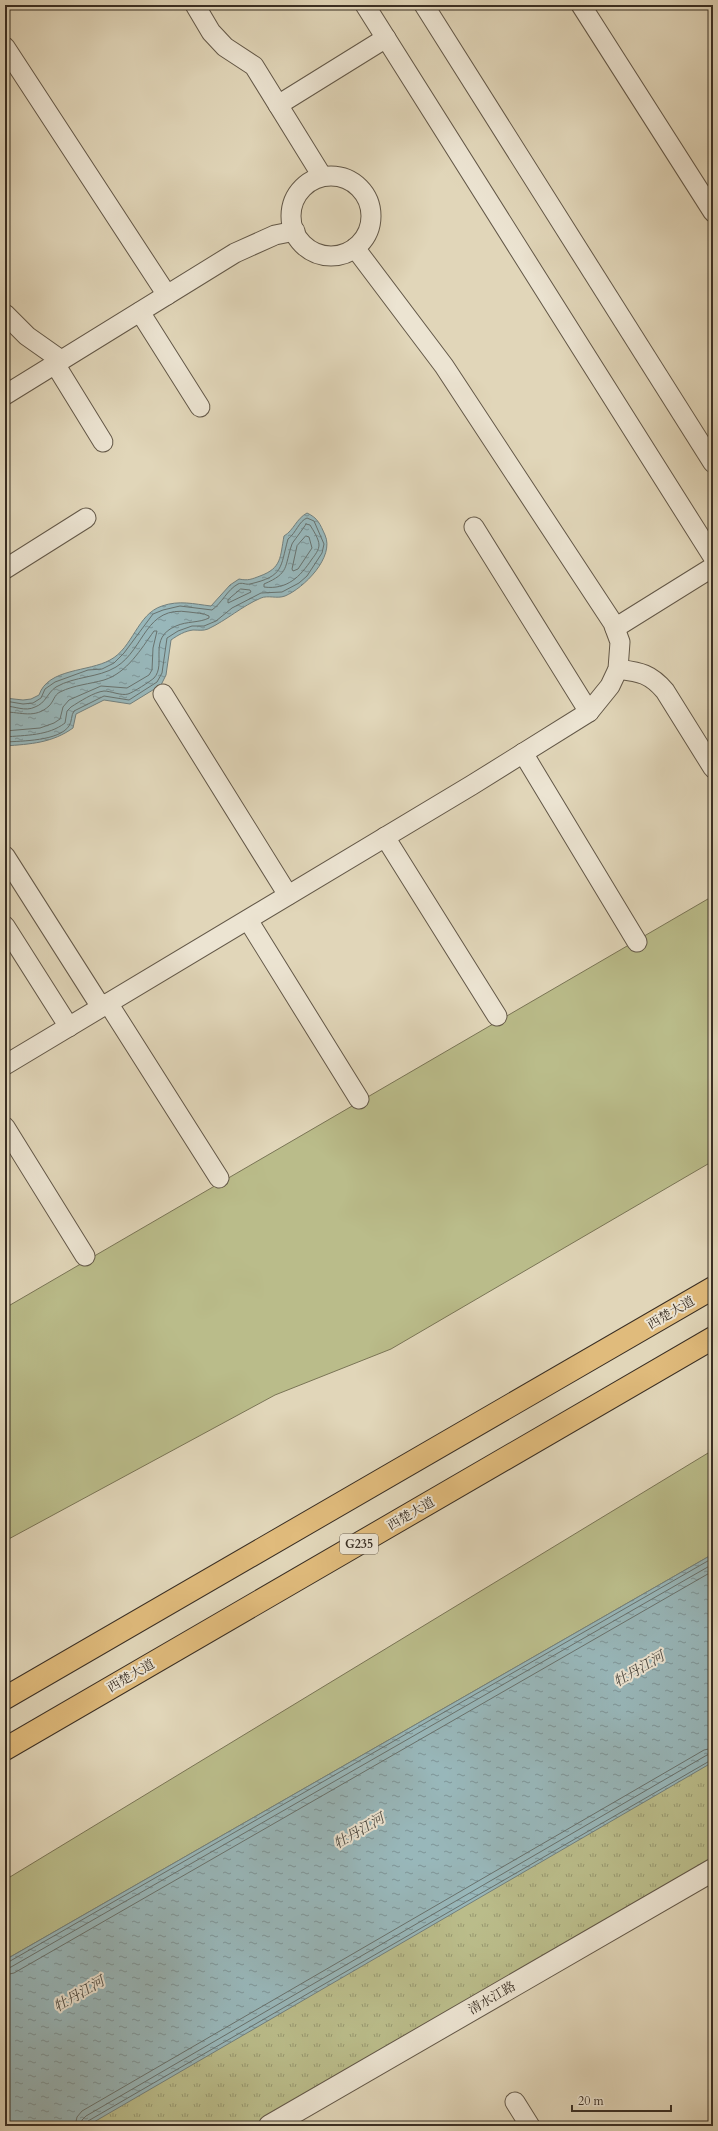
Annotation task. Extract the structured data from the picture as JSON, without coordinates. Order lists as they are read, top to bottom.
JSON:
{
  "streets": {
    "highway": ["西楚大道", "G235"],
    "street": ["清水江路"]
  },
  "water": ["牡丹江河"],
  "scale_bar": "20 m"
}
